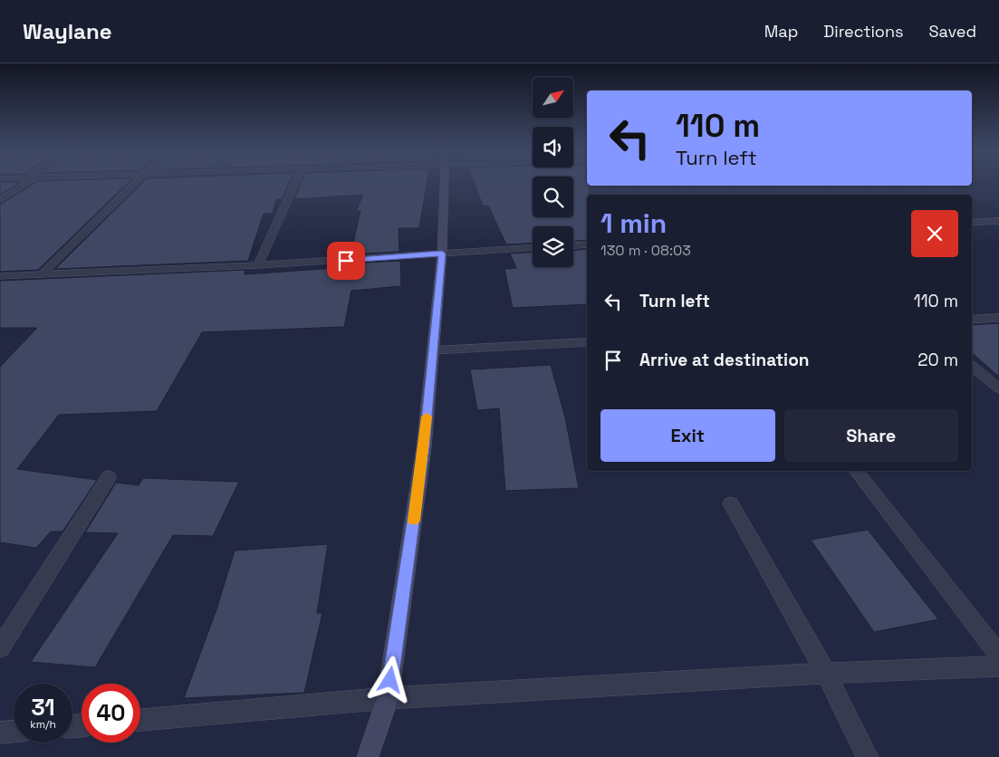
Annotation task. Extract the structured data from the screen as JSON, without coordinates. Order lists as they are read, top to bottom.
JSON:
{
  "north": "top right",
  "page": {
    "header": "Waylane",
    "nav": ["Map", "Directions", "Saved"],
    "turn": ["110 m", "Turn left"],
    "heading": ["1 min", "130 m · 08:03"],
    "list": [
      {
        "name": "Turn left",
        "value": "110 m"
      },
      {
        "name": "Arrive at destination",
        "value": "20 m"
      }
    ],
    "buttons": ["Exit", "Share"],
    "speed": "31 km/h",
    "limit": "40"
  }
}
